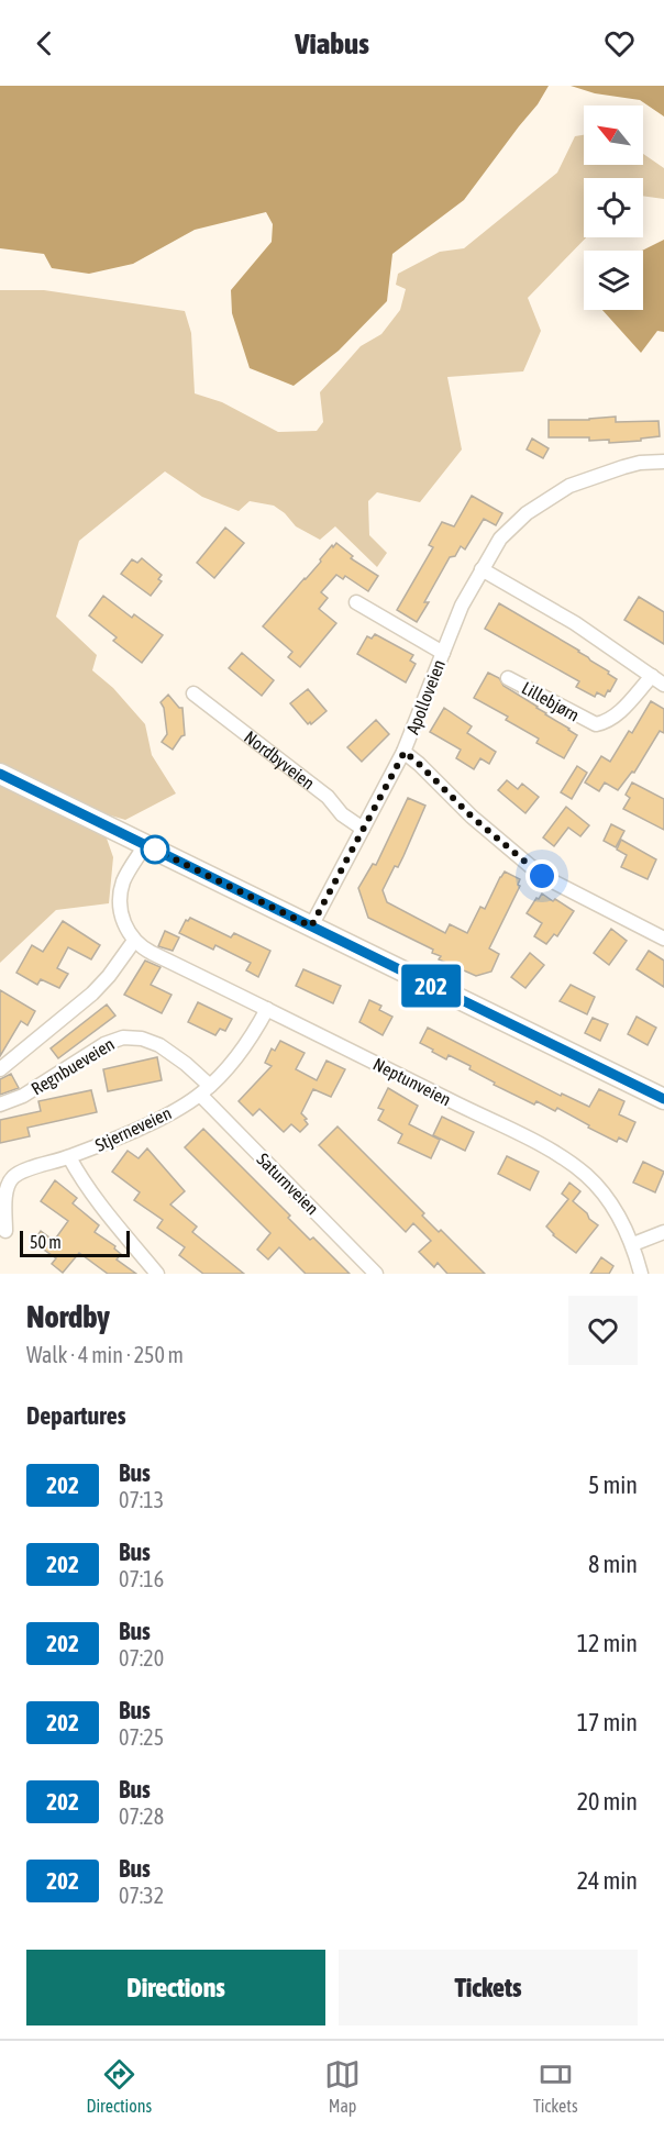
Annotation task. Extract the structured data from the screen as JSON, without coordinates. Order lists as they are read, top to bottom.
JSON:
{
  "streets": {
    "street": [
      "Apolloveien",
      "Lillebjørn",
      "Nordbyveien",
      "Regnbueveien",
      "Neptunveien",
      "Stjerneveien",
      "Saturnveien"
    ]
  },
  "crossings": [
    ["Apolloveien", "Nordbyveien"],
    ["Regnbueveien", "Stjerneveien"],
    ["Regnbueveien", "Saturnveien"],
    ["Neptunveien", "Stjerneveien"],
    ["Stjerneveien", "Saturnveien"]
  ],
  "lines": ["bus line 202"],
  "scale_bar": "50 m",
  "north": "top left",
  "page": {
    "header": "Viabus",
    "on_map": "202",
    "scale": "50 m",
    "heading": [
      ["Nordby", "Walk · 4 min · 250 m"],
      "Departures"
    ],
    "list": [
      {
        "mark": "202",
        "name": "Bus",
        "note": "07:13",
        "value": "5 min"
      },
      {
        "mark": "202",
        "name": "Bus",
        "note": "07:16",
        "value": "8 min"
      },
      {
        "mark": "202",
        "name": "Bus",
        "note": "07:20",
        "value": "12 min"
      },
      {
        "mark": "202",
        "name": "Bus",
        "note": "07:25",
        "value": "17 min"
      },
      {
        "mark": "202",
        "name": "Bus",
        "note": "07:28",
        "value": "20 min"
      },
      {
        "mark": "202",
        "name": "Bus",
        "note": "07:32",
        "value": "24 min"
      }
    ],
    "buttons": ["Directions", "Tickets"],
    "tabs": ["Directions", "Map", "Tickets"]
  }
}
